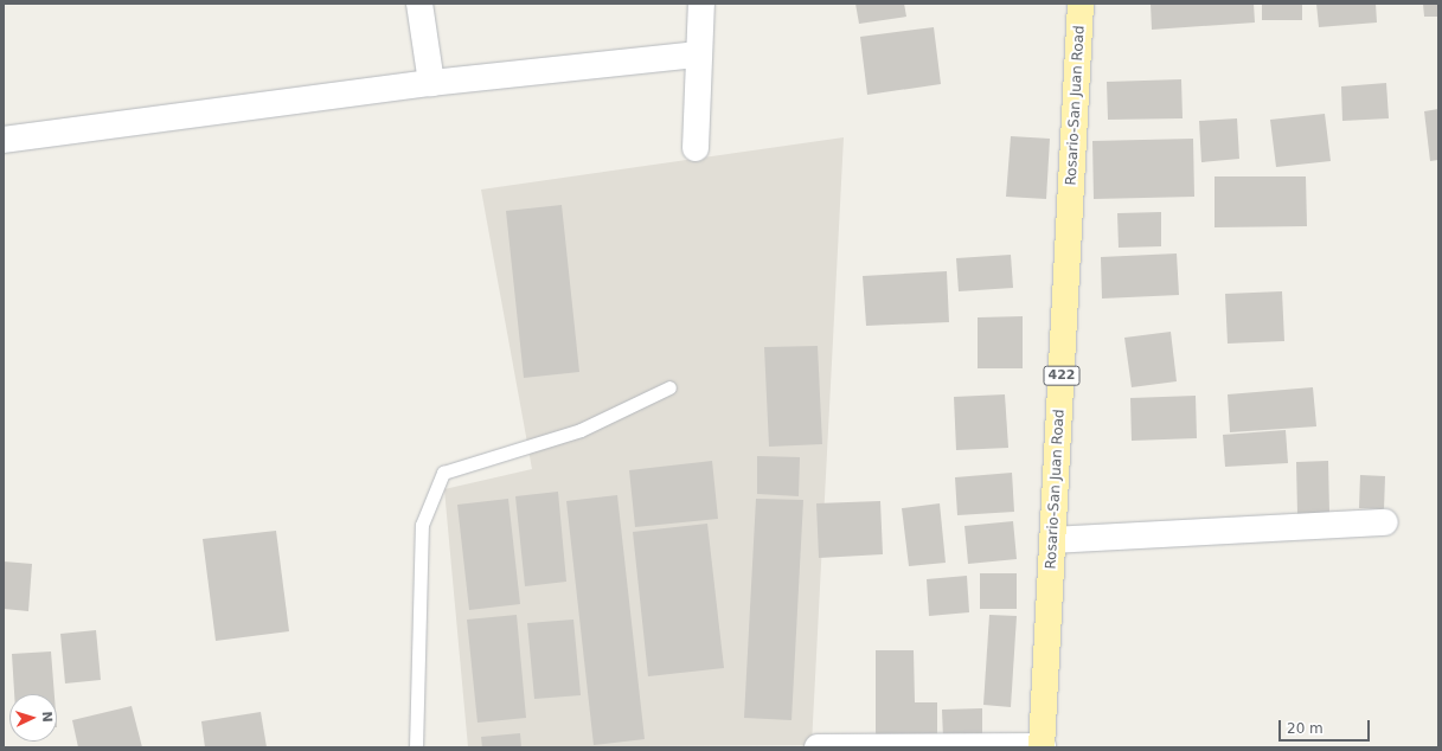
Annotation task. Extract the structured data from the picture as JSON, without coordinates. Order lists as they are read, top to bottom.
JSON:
{
  "streets": {
    "main road": ["Rosario-San Juan Road", "422"]
  },
  "scale_bar": "20 m",
  "north": "right"
}
